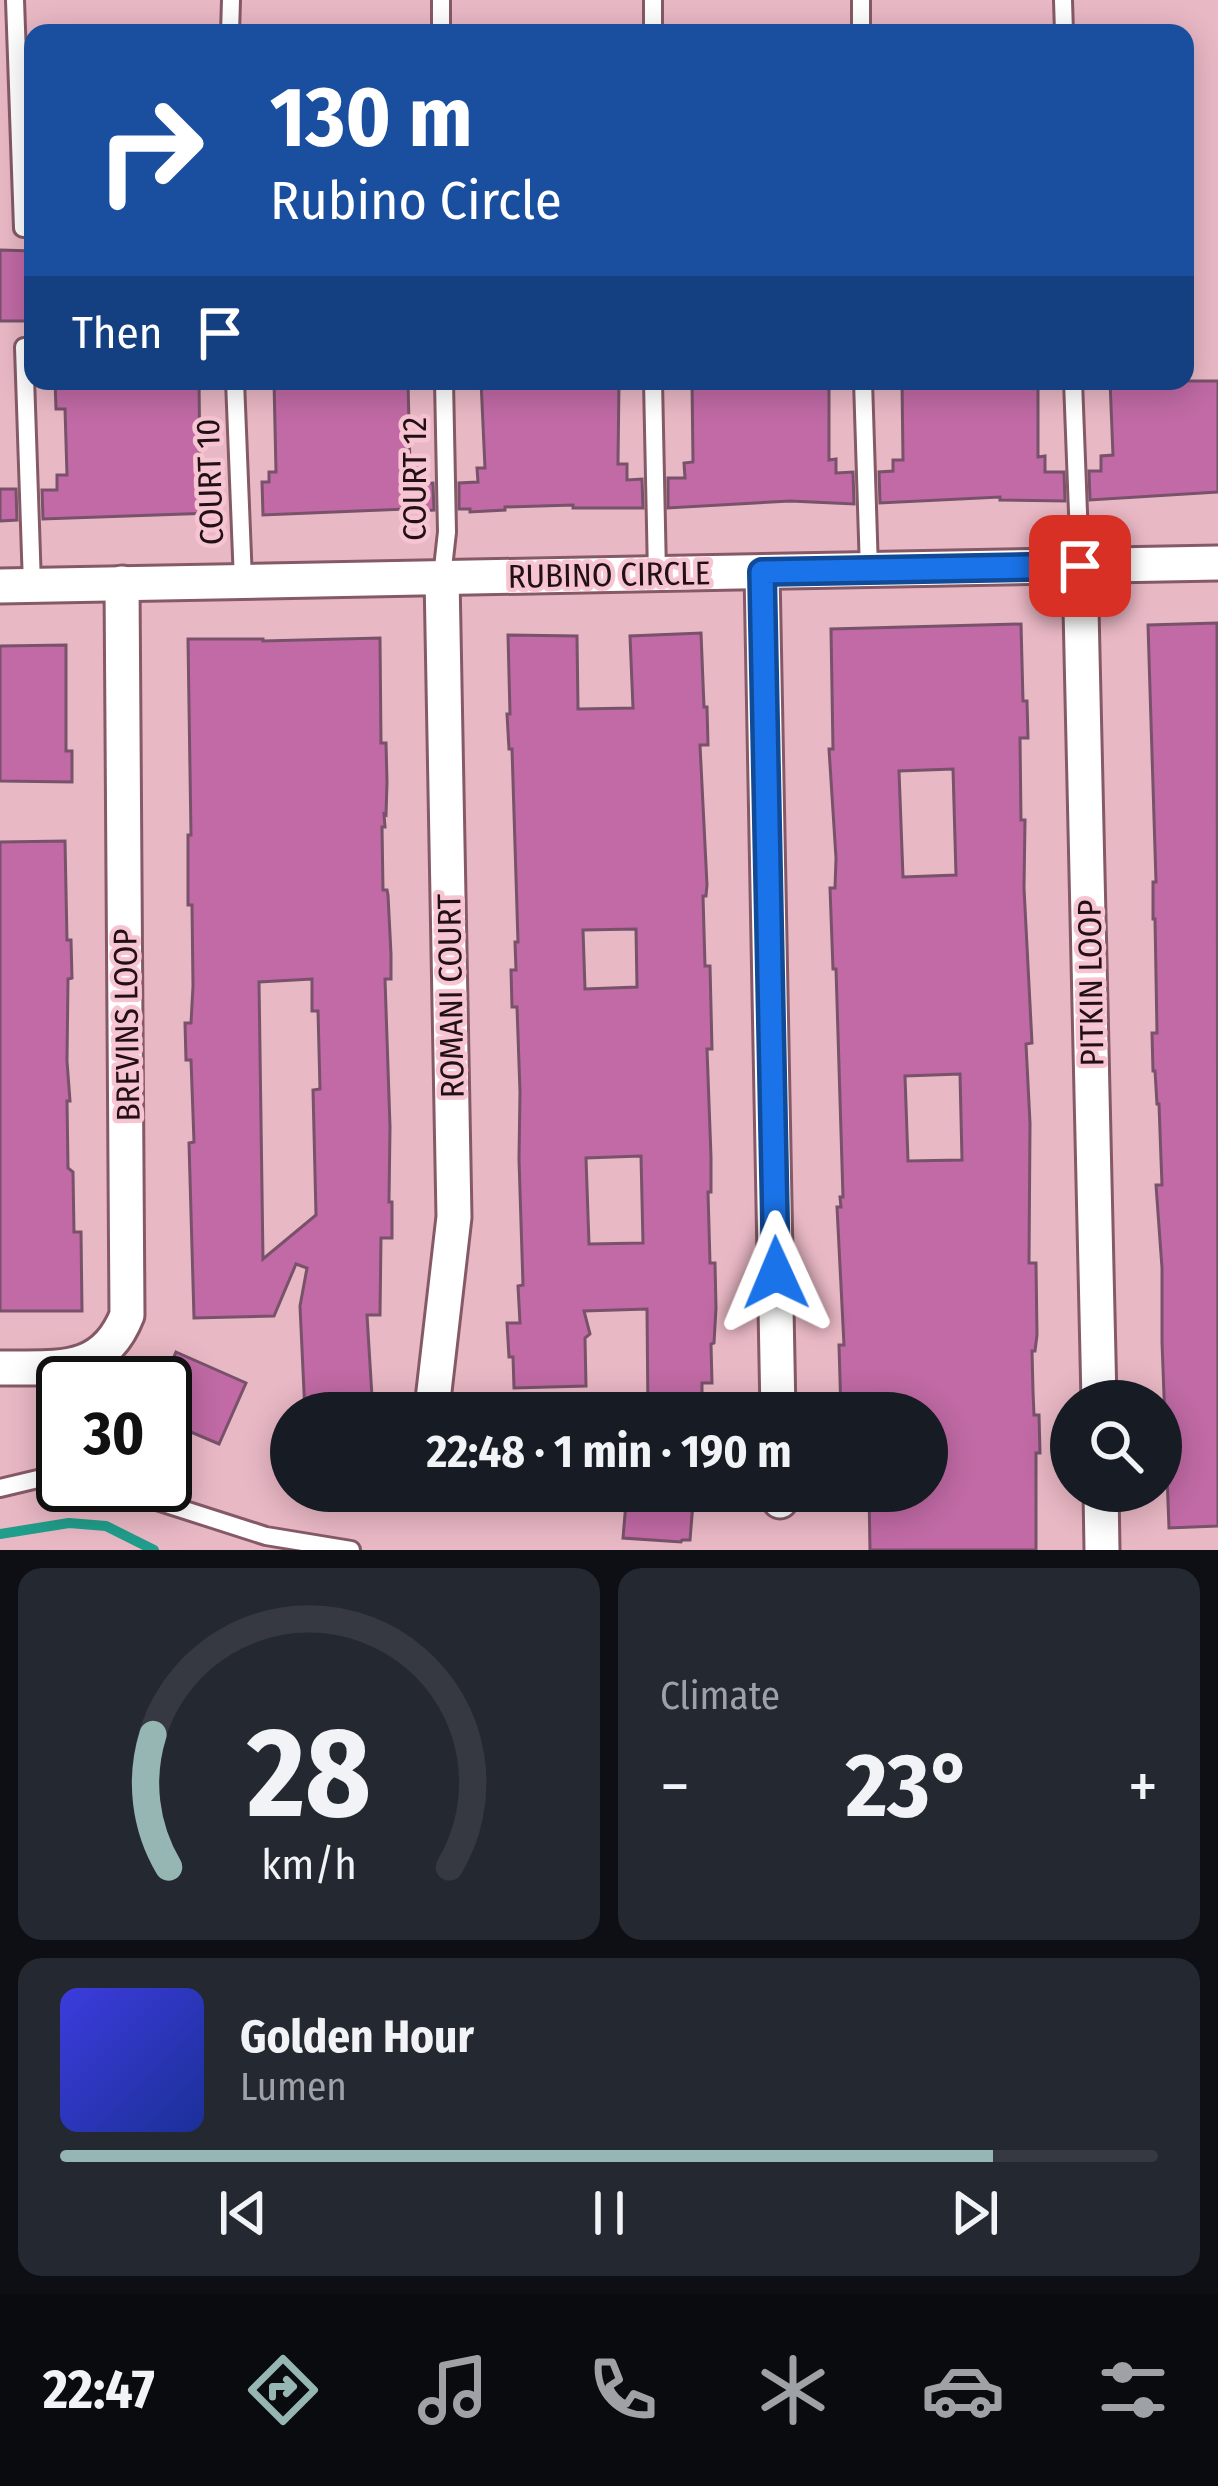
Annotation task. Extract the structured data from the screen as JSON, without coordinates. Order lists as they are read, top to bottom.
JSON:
{
  "streets": {
    "street": [
      "RUBINO CIRCLE",
      "PITKIN LOOP",
      "ROMANI COURT",
      "BREVINS LOOP"
    ],
    "lane": ["COURT 12", "COURT 10"]
  },
  "crossings": [
    ["COURT 12", "RUBINO CIRCLE"],
    ["COURT 12", "ROMANI COURT"],
    ["COURT 10", "RUBINO CIRCLE"],
    ["RUBINO CIRCLE", "PITKIN LOOP"],
    ["RUBINO CIRCLE", "ROMANI COURT"],
    ["RUBINO CIRCLE", "BREVINS LOOP"]
  ],
  "page": {
    "turn": ["130 m", "Rubino Circle"],
    "then": "Then",
    "limit": "30",
    "trip": "22:48 · 1 min · 190 m",
    "tile": "Climate",
    "heat": ["−", "23°", "+"],
    "song": ["Golden Hour", "Lumen"],
    "tabs": "22:47",
    "gauge": ["28", "km/h"]
  }
}
